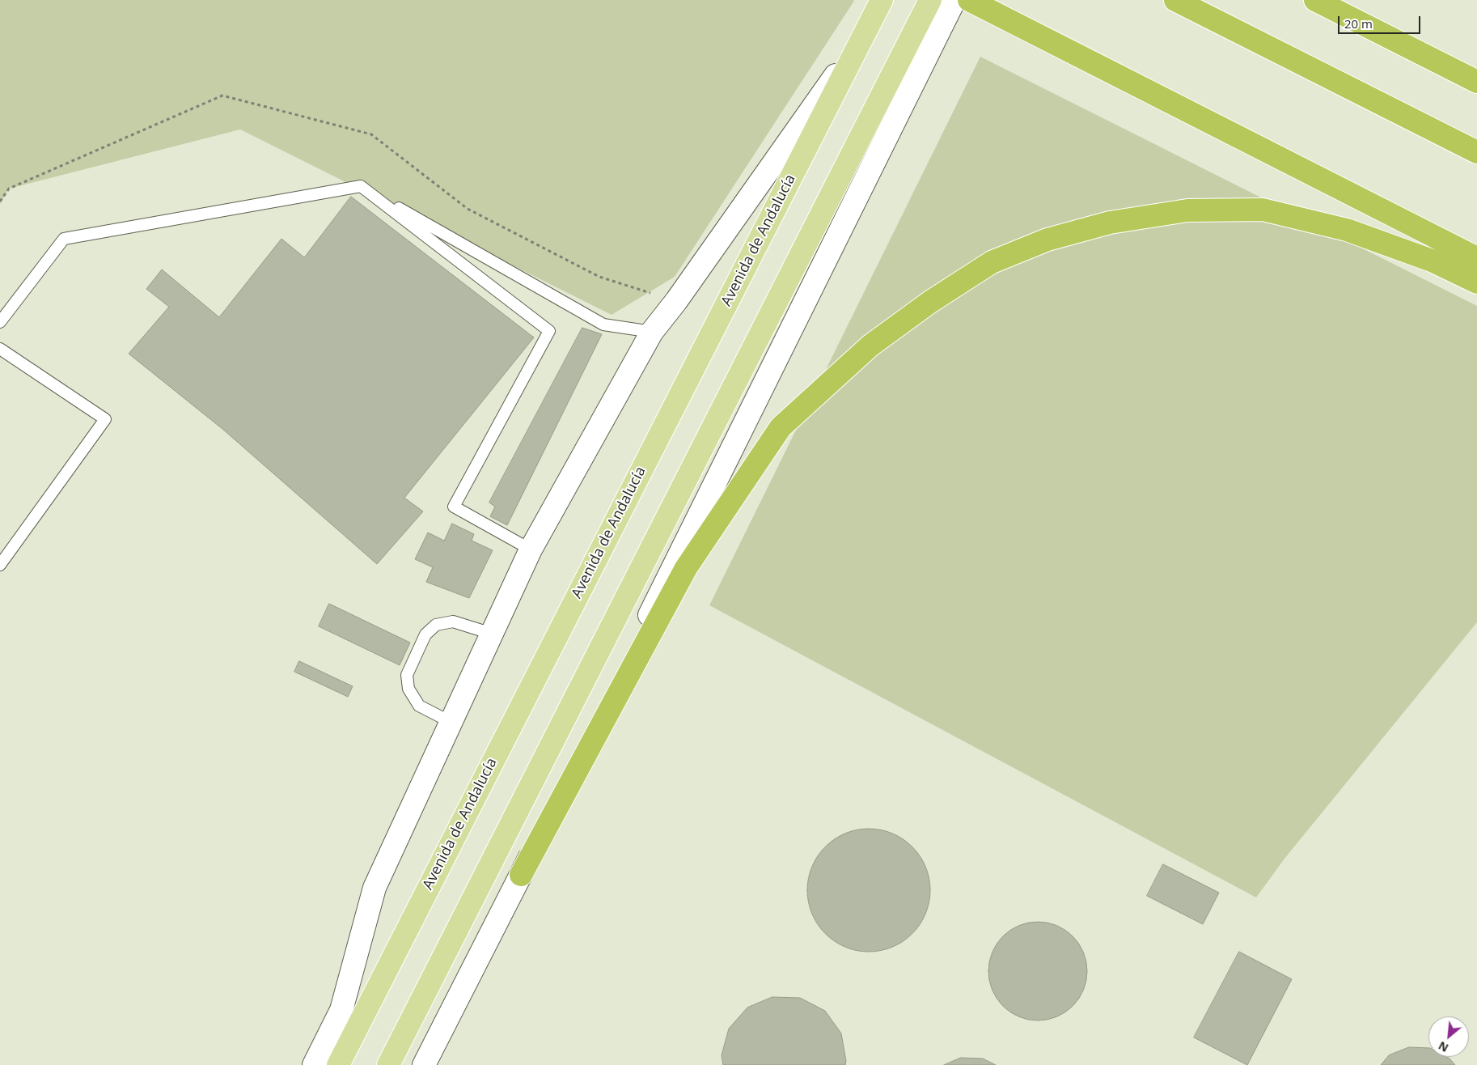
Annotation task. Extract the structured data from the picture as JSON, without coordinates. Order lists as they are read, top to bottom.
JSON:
{
  "streets": {
    "main road": ["Avenida de Andalucía"]
  },
  "scale_bar": "20 m",
  "north": "bottom left"
}
